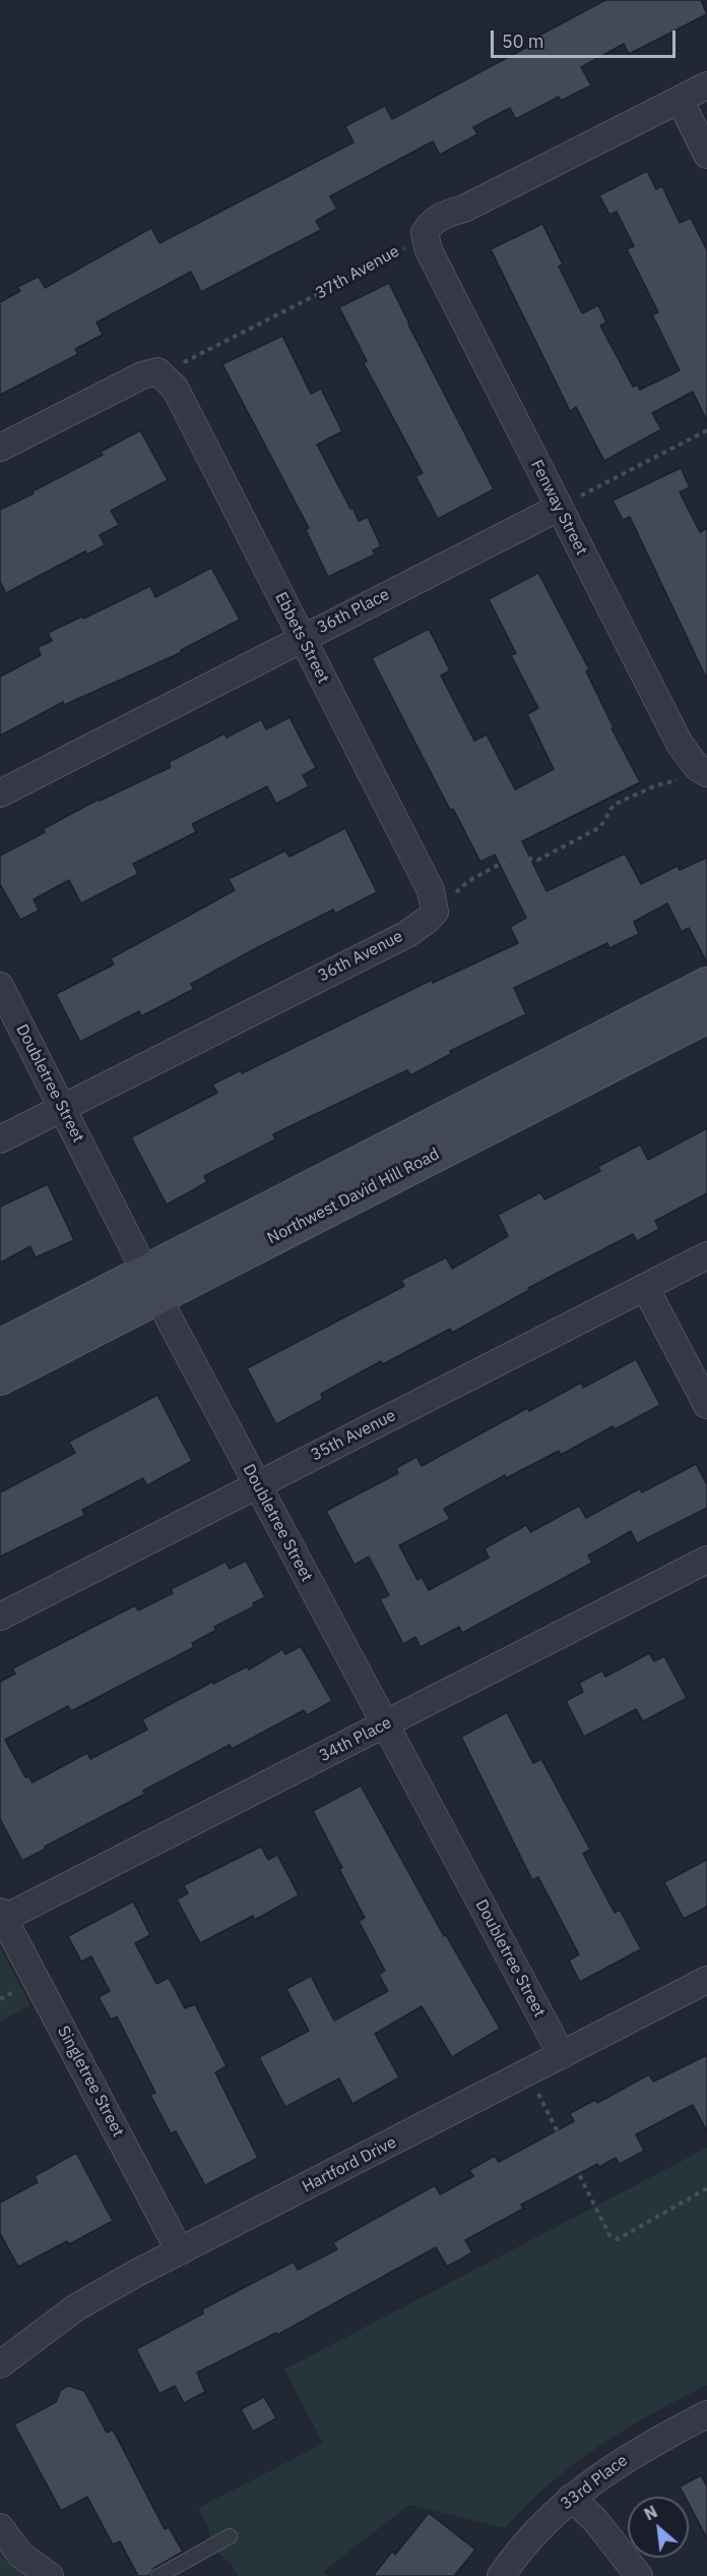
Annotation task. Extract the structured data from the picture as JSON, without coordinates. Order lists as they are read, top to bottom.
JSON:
{
  "streets": {
    "street": [
      "Fenway Street",
      "36th Place",
      "Ebbets Street",
      "36th Avenue",
      "Doubletree Street",
      "Northwest David Hill Road",
      "35th Avenue",
      "34th Place",
      "Singletree Street",
      "Hartford Drive",
      "33rd Place"
    ],
    "path": ["37th Avenue"]
  },
  "crossings": [
    ["37th Avenue", "Fenway Street"],
    ["37th Avenue", "Ebbets Street"],
    ["Fenway Street", "36th Place"],
    ["36th Place", "Ebbets Street"],
    ["Ebbets Street", "36th Avenue"],
    ["36th Avenue", "Doubletree Street"],
    ["Doubletree Street", "Northwest David Hill Road"],
    ["Doubletree Street", "35th Avenue"],
    ["Doubletree Street", "34th Place"],
    ["Doubletree Street", "Hartford Drive"],
    ["34th Place", "Singletree Street"],
    ["Singletree Street", "Hartford Drive"]
  ],
  "scale_bar": "50 m",
  "north": "top left"
}
